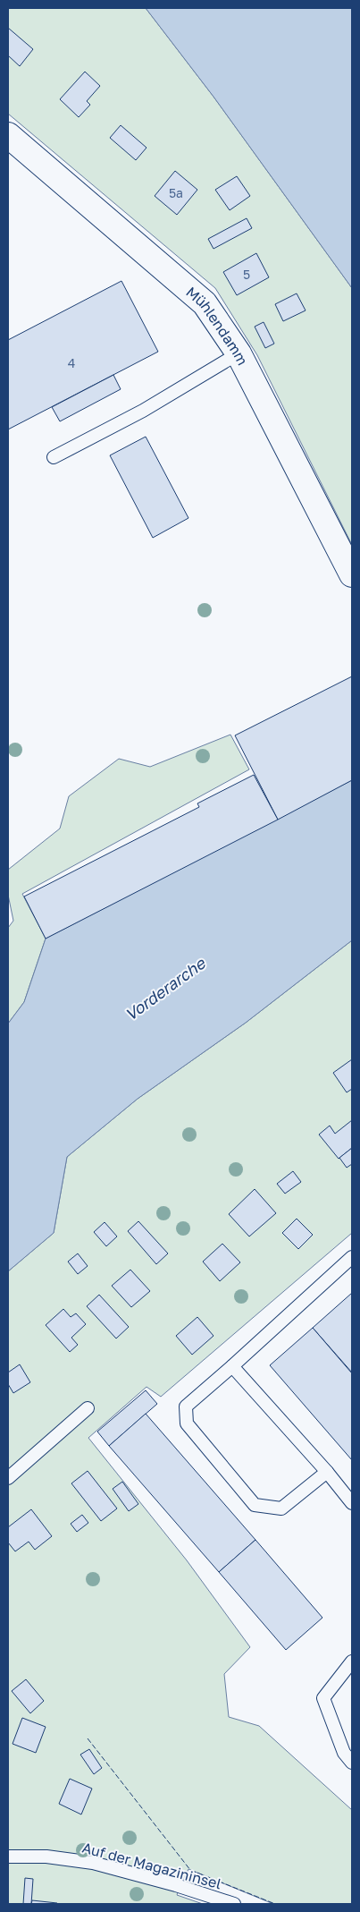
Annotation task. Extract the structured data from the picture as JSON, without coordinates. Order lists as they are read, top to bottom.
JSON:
{
  "streets": {
    "street": ["Mühlendamm"],
    "lane": ["Auf der Magazininsel"]
  },
  "water": ["Vorderarche"],
  "house_numbers": ["5a", "5", "4"]
}
